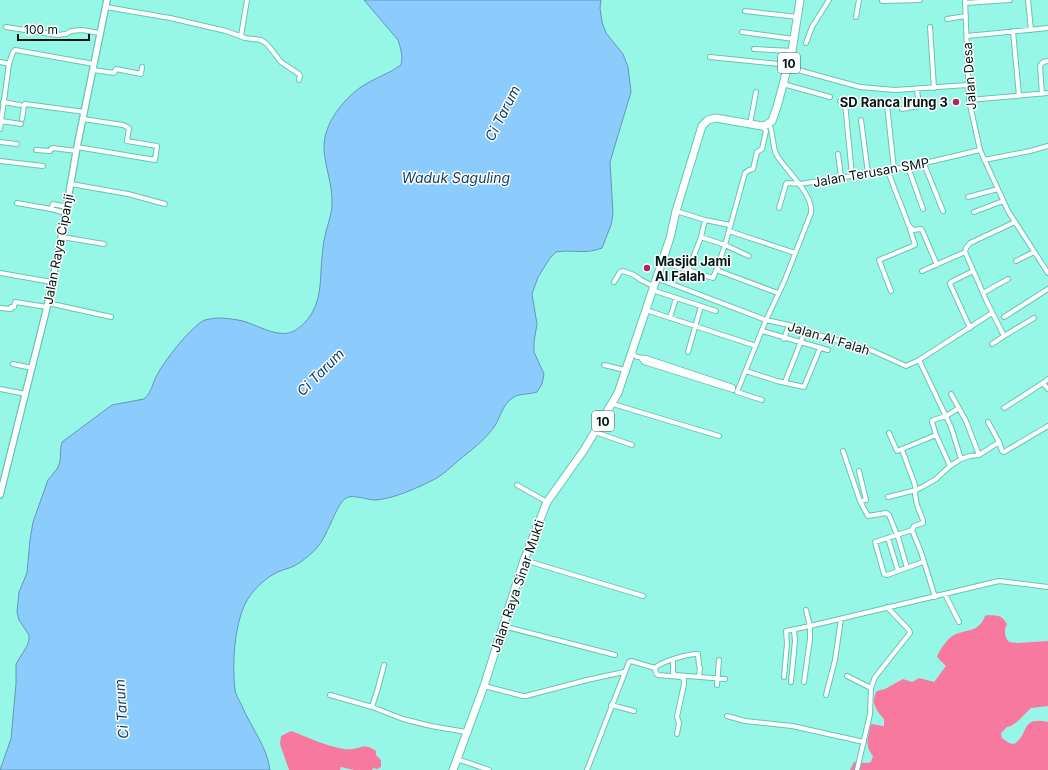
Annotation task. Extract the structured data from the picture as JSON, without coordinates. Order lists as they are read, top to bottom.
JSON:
{
  "streets": {
    "highway": ["10", "Jalan Raya Sinar Mukti"],
    "main road": ["Jalan Raya Cipanji"],
    "street": ["Jalan Desa", "Jalan Terusan SMP", "Jalan Al Falah"]
  },
  "crossings": [
    ["10", "Jalan Raya Sinar Mukti"],
    ["Jalan Desa", "Jalan Terusan SMP"],
    ["Jalan Al Falah", "Jalan Raya Sinar Mukti"]
  ],
  "water": ["Ci Tarum", "Waduk Saguling"],
  "places": ["SD Ranca Irung 3", "Masjid Jami Al Falah"],
  "scale_bar": "100 m"
}
